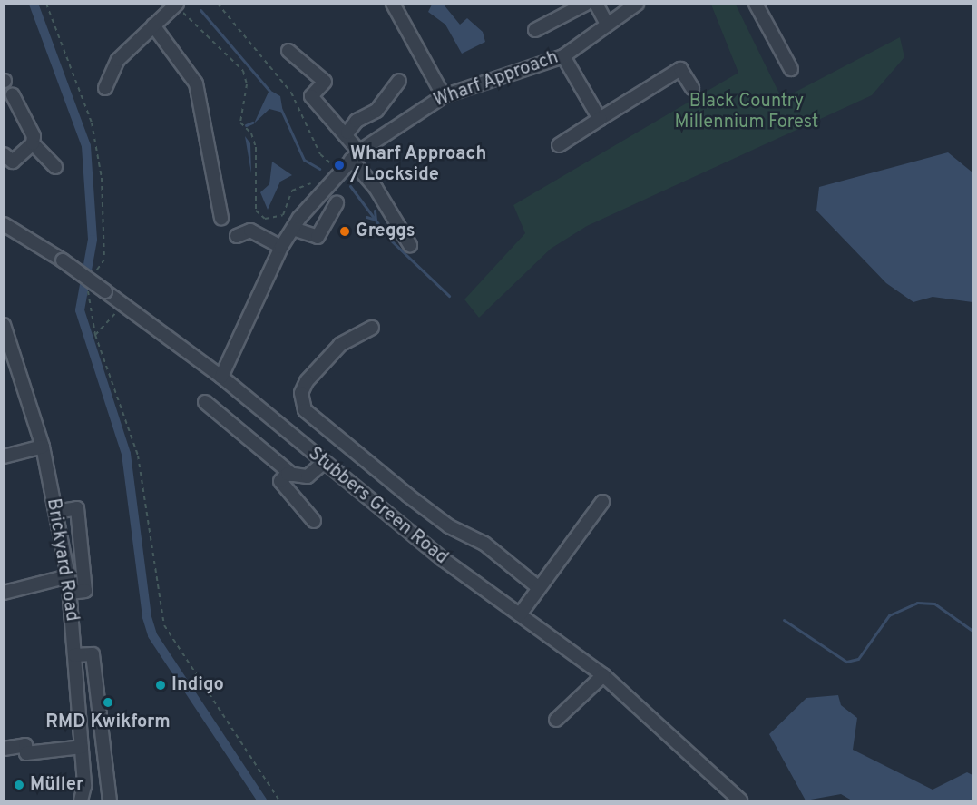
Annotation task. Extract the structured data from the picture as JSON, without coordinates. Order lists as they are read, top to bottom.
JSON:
{
  "streets": {
    "street": ["Wharf Approach", "Stubbers Green Road", "Brickyard Road"]
  },
  "crossings": [
    ["Wharf Approach", "Stubbers Green Road"]
  ],
  "parks": ["Black Country Millennium Forest"],
  "places": [
    "Wharf Approach / Lockside",
    "Greggs",
    "Indigo",
    "RMD Kwikform",
    "Müller"
  ]
}
